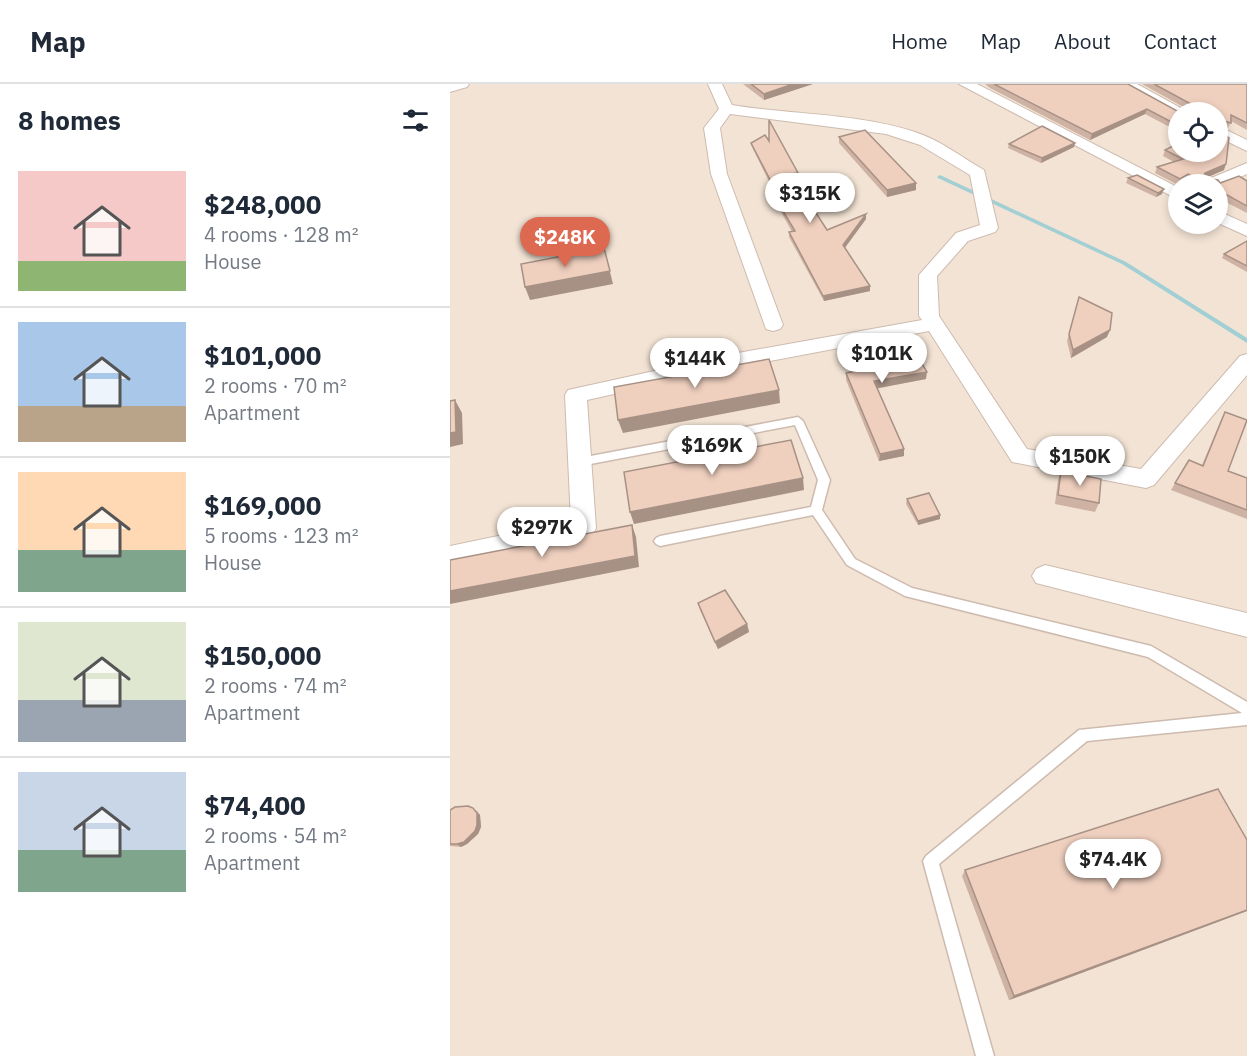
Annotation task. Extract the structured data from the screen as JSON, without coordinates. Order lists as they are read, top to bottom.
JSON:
{
  "page": {
    "header": "Map",
    "nav": [
      "Home",
      "Map",
      "About",
      "Contact"
    ],
    "heading": "8 homes",
    "list": [
      {
        "name": "$248,000",
        "note": "4 rooms · 128 m² · House"
      },
      {
        "name": "$101,000",
        "note": "2 rooms · 70 m² · Apartment"
      },
      {
        "name": "$169,000",
        "note": "5 rooms · 123 m² · House"
      },
      {
        "name": "$150,000",
        "note": "2 rooms · 74 m² · Apartment"
      },
      {
        "name": "$74,400",
        "note": "2 rooms · 54 m² · Apartment"
      }
    ],
    "price": [
      "$315K",
      "$248K",
      "$101K",
      "$144K",
      "$169K",
      "$150K",
      "$297K",
      "$74.4K"
    ]
  }
}
